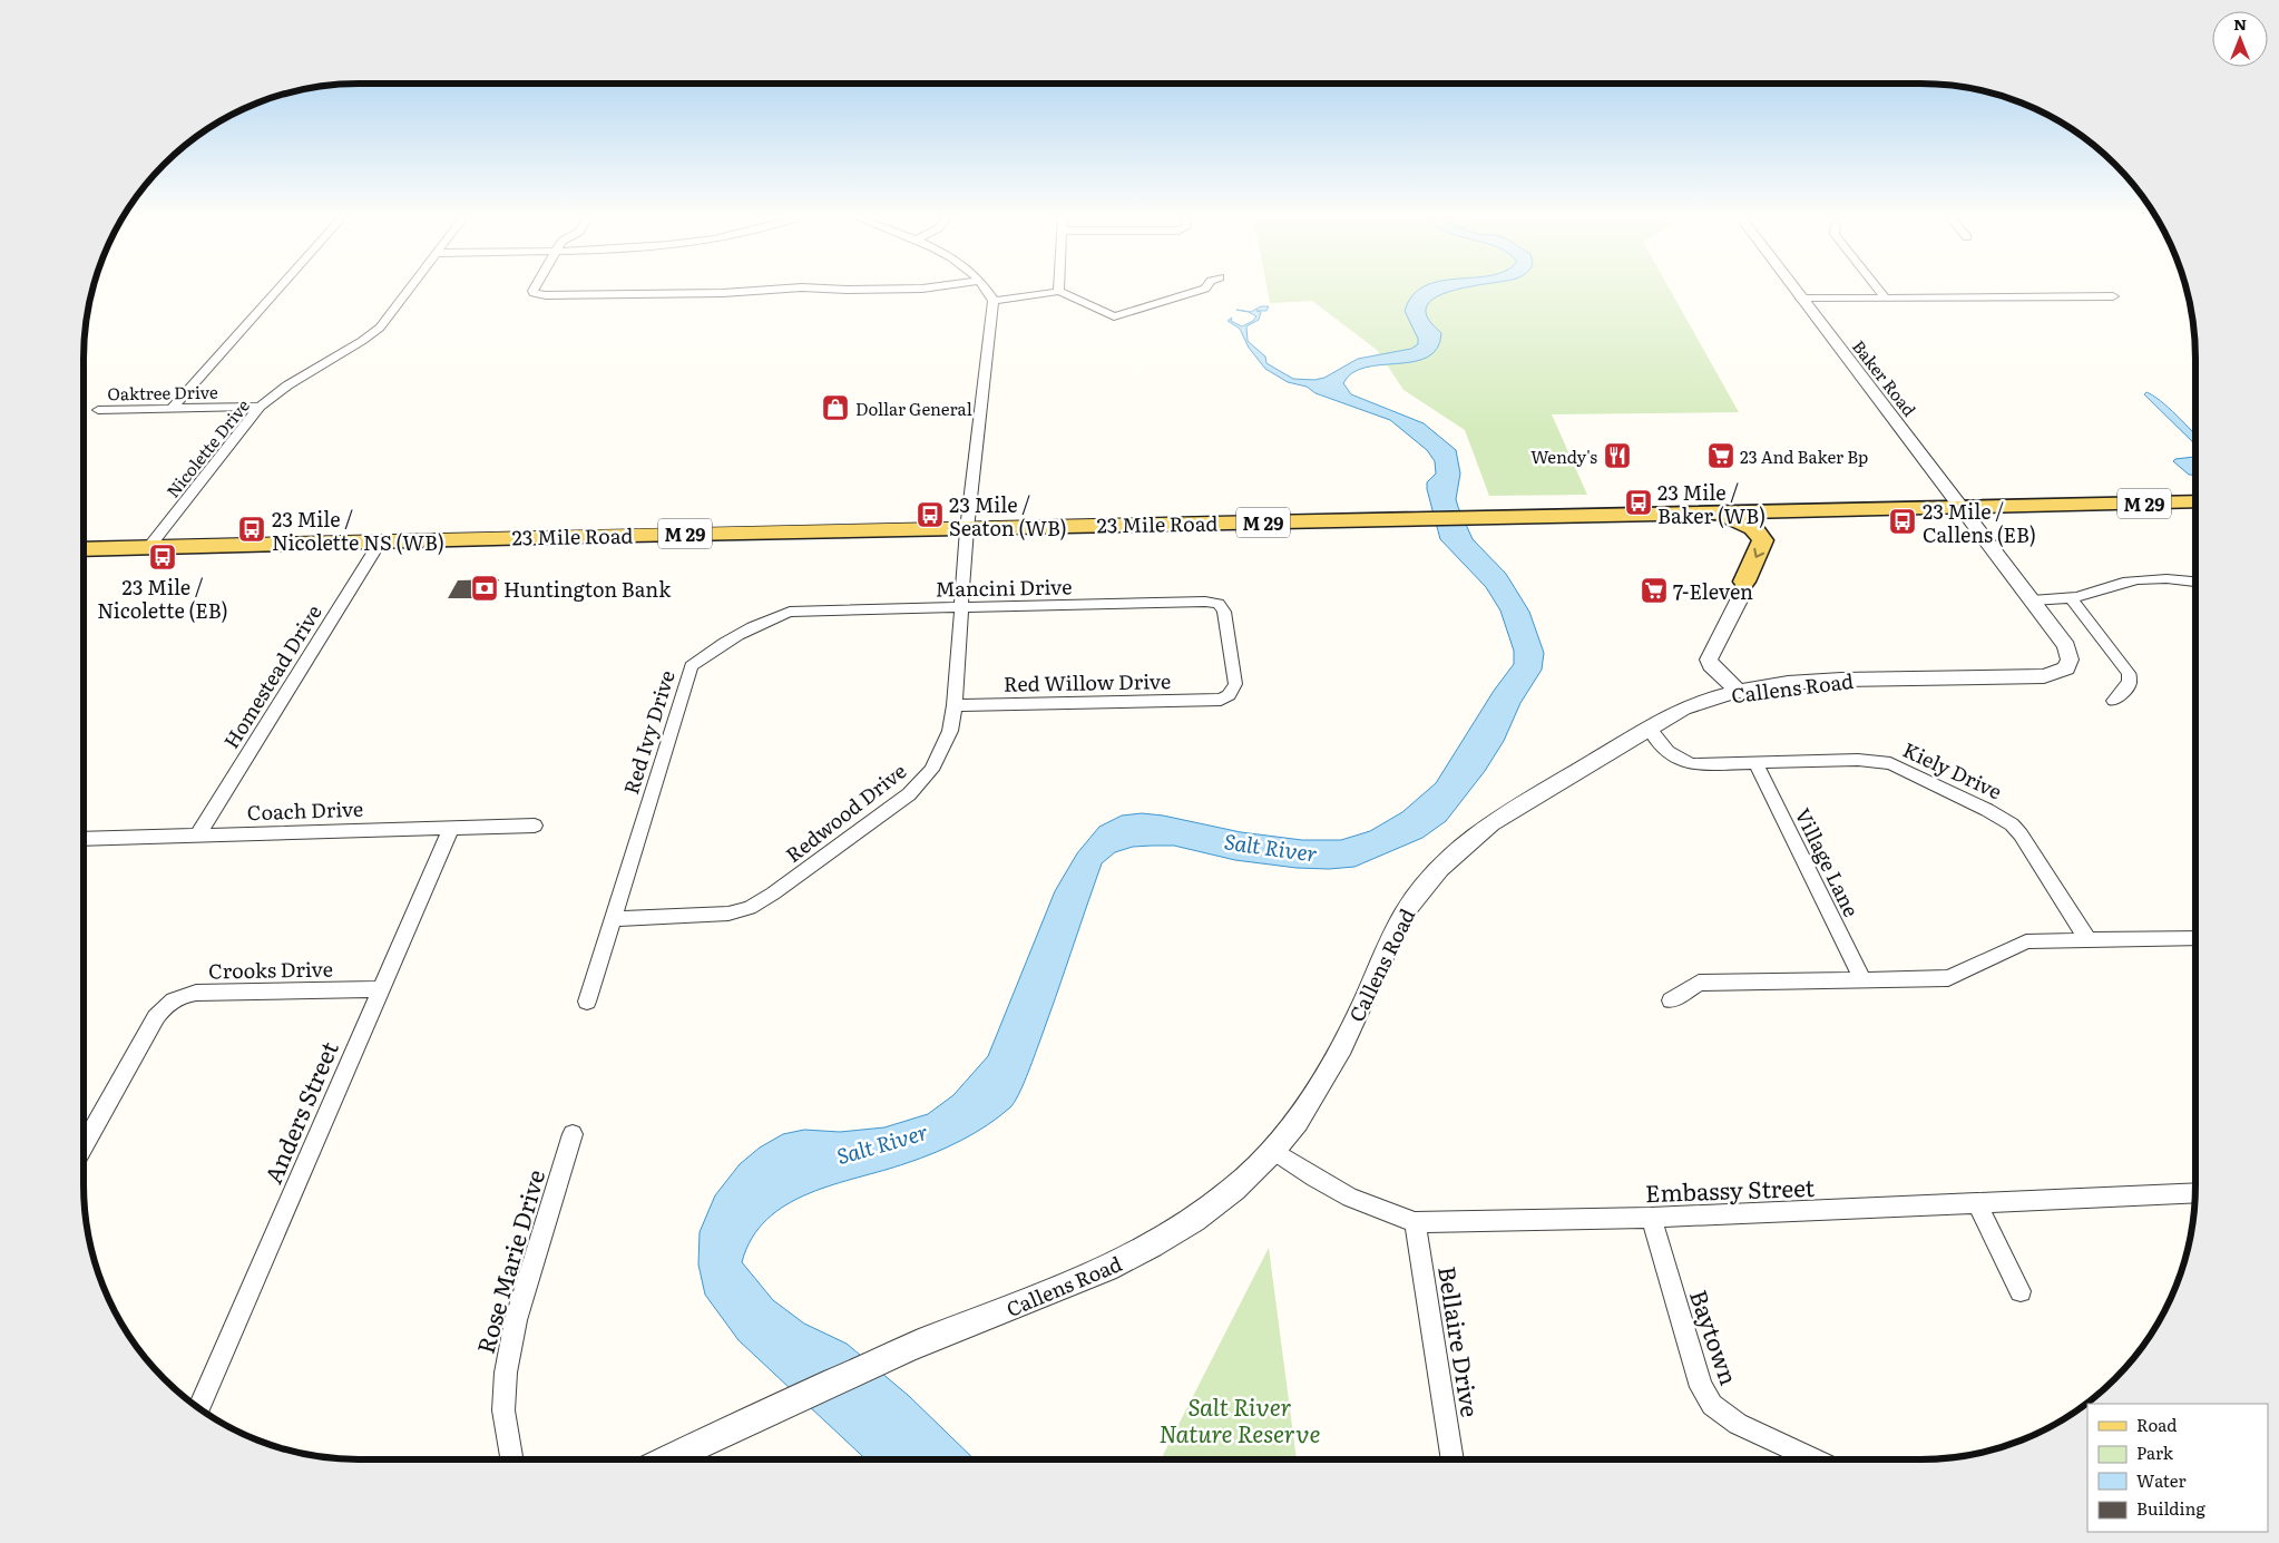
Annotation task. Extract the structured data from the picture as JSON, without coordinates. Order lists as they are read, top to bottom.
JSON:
{
  "streets": {
    "main road": ["M 29", "23 Mile Road"],
    "street": [
      "Baker Road",
      "Oaktree Drive",
      "Nicolette Drive",
      "Mancini Drive",
      "Homestead Drive",
      "Red Willow Drive",
      "Callens Road",
      "Red Ivy Drive",
      "Kiely Drive",
      "Coach Drive",
      "Redwood Drive",
      "Village Lane",
      "Crooks Drive",
      "Anders Street",
      "Embassy Street",
      "Rose Marie Drive",
      "Baytown",
      "Bellaire Drive"
    ]
  },
  "crossings": [
    ["Baker Road", "23 Mile Road"],
    ["Baker Road", "Callens Road"],
    ["Oaktree Drive", "Nicolette Drive"],
    ["Nicolette Drive", "23 Mile Road"],
    ["23 Mile Road", "Homestead Drive"],
    ["23 Mile Road", "Callens Road"],
    ["23 Mile Road", "Redwood Drive"],
    ["Mancini Drive", "Red Willow Drive"],
    ["Mancini Drive", "Red Ivy Drive"],
    ["Mancini Drive", "Redwood Drive"],
    ["Homestead Drive", "Coach Drive"],
    ["Red Willow Drive", "Redwood Drive"],
    ["Callens Road", "Kiely Drive"],
    ["Callens Road", "Embassy Street"],
    ["Red Ivy Drive", "Redwood Drive"],
    ["Kiely Drive", "Village Lane"],
    ["Coach Drive", "Anders Street"],
    ["Crooks Drive", "Anders Street"],
    ["Embassy Street", "Baytown"],
    ["Embassy Street", "Bellaire Drive"]
  ],
  "water": ["Salt River"],
  "parks": ["Salt River Nature Reserve"],
  "places": {
    "shop": ["Dollar General"],
    "restaurant": ["Wendy's"],
    "supermarket": ["23 And Baker Bp", "7-Eleven"],
    "bus stop": [
      "23 Mile / Baker (WB)",
      "23 Mile / Seaton (WB)",
      "23 Mile / Callens (EB)",
      "23 Mile / Nicolette NS (WB)",
      "23 Mile / Nicolette (EB)"
    ],
    "bank": ["Huntington Bank"]
  },
  "legend": [
    "Road",
    "Park",
    "Water",
    "Building"
  ],
  "north": "top"
}
